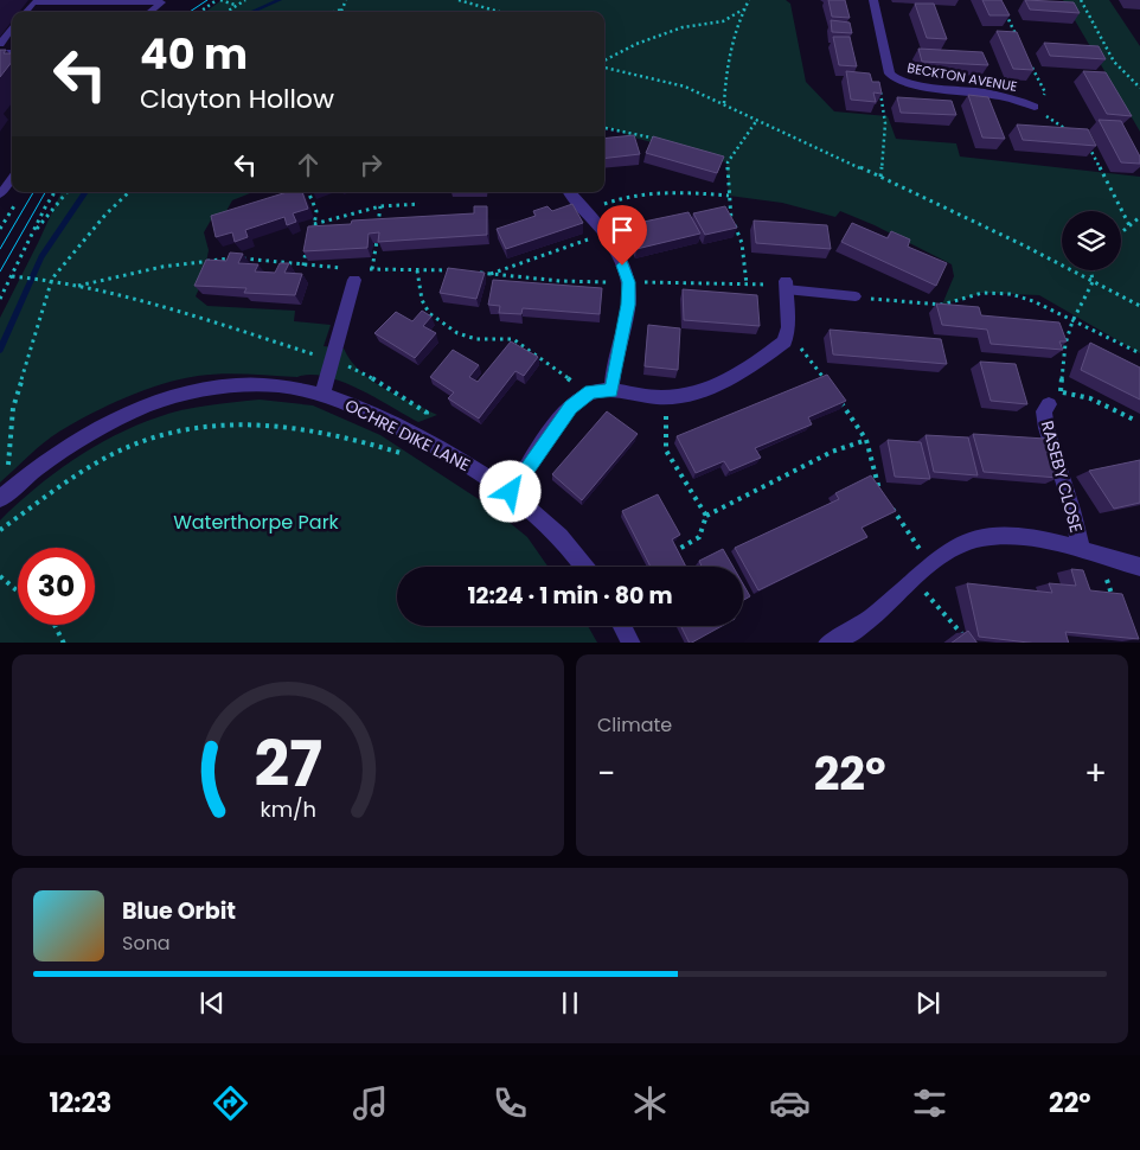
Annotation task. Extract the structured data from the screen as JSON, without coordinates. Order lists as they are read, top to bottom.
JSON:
{
  "streets": {
    "street": ["BECKTON AVENUE", "OCHRE DIKE LANE", "RASEBY CLOSE"]
  },
  "parks": ["Waterthorpe Park"],
  "page": {
    "turn": ["40 m", "Clayton Hollow"],
    "limit": "30",
    "trip": "12:24 · 1 min · 80 m",
    "tile": "Climate",
    "heat": ["−", "22°", "+"],
    "song": ["Blue Orbit", "Sona"],
    "tabs": ["12:23", "22°"],
    "gauge": ["27", "km/h"]
  }
}
